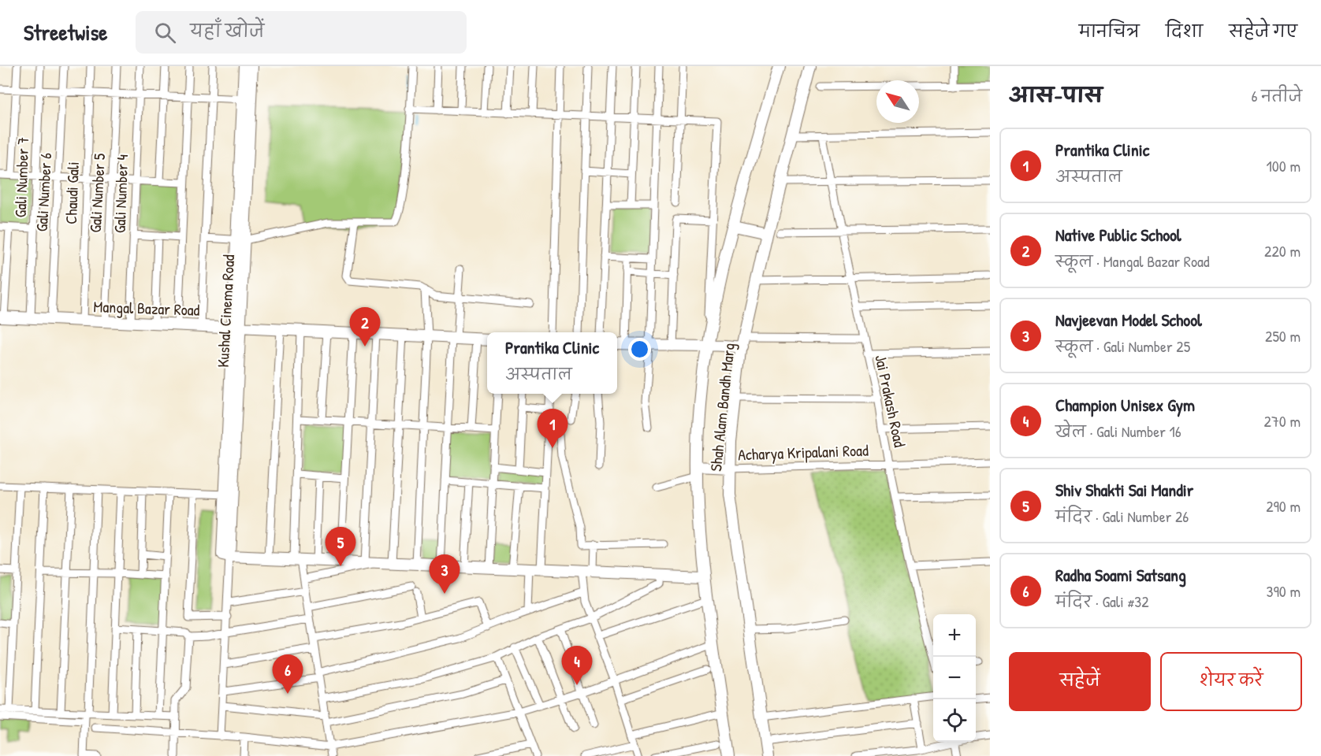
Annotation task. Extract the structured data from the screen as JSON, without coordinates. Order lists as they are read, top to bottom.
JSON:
{
  "streets": {
    "street": [
      "Gali Number 7",
      "Gali Number 6",
      "Chaudi Gali",
      "Gali Number 5",
      "Gali Number 4",
      "Mangal Bazar Road",
      "Kushal Cinema Road",
      "Jai Prakash Road",
      "Shah Alam Bandh Marg",
      "Acharya Kripalani Road"
    ]
  },
  "crossings": [
    ["Gali Number 7", "Mangal Bazar Road"],
    ["Gali Number 6", "Mangal Bazar Road"],
    ["Chaudi Gali", "Mangal Bazar Road"],
    ["Gali Number 5", "Mangal Bazar Road"],
    ["Gali Number 4", "Mangal Bazar Road"],
    ["Mangal Bazar Road", "Kushal Cinema Road"],
    ["Jai Prakash Road", "Acharya Kripalani Road"],
    ["Shah Alam Bandh Marg", "Acharya Kripalani Road"]
  ],
  "north": "top left",
  "page": {
    "header": "Streetwise",
    "search": "यहाँ खोजें",
    "nav": ["मानचित्र", "दिशा", "सहेजे गए"],
    "heading": ["आस-पास", "6 नतीजे"],
    "list": [
      {
        "mark": "1",
        "name": "Prantika Clinic",
        "note": "अस्पताल",
        "value": "100 m"
      },
      {
        "mark": "2",
        "name": "Native Public School",
        "note": "स्कूल · Mangal Bazar Road",
        "value": "220 m"
      },
      {
        "mark": "3",
        "name": "Navjeevan Model School",
        "note": "स्कूल · Gali Number 25",
        "value": "250 m"
      },
      {
        "mark": "4",
        "name": "Champion Unisex Gym",
        "note": "खेल · Gali Number 16",
        "value": "270 m"
      },
      {
        "mark": "5",
        "name": "Shiv Shakti Sai Mandir",
        "note": "मंदिर · Gali Number 26",
        "value": "290 m"
      },
      {
        "mark": "6",
        "name": "Radha Soami Satsang",
        "note": "मंदिर · Gali #32",
        "value": "390 m"
      }
    ],
    "pins": [
      "2",
      "1",
      "5",
      "3",
      "4",
      "6"
    ],
    "popup": ["Prantika Clinic", "अस्पताल"],
    "map_buttons": ["+", "−"],
    "buttons": ["सहेजें", "शेयर करें"]
  }
}
